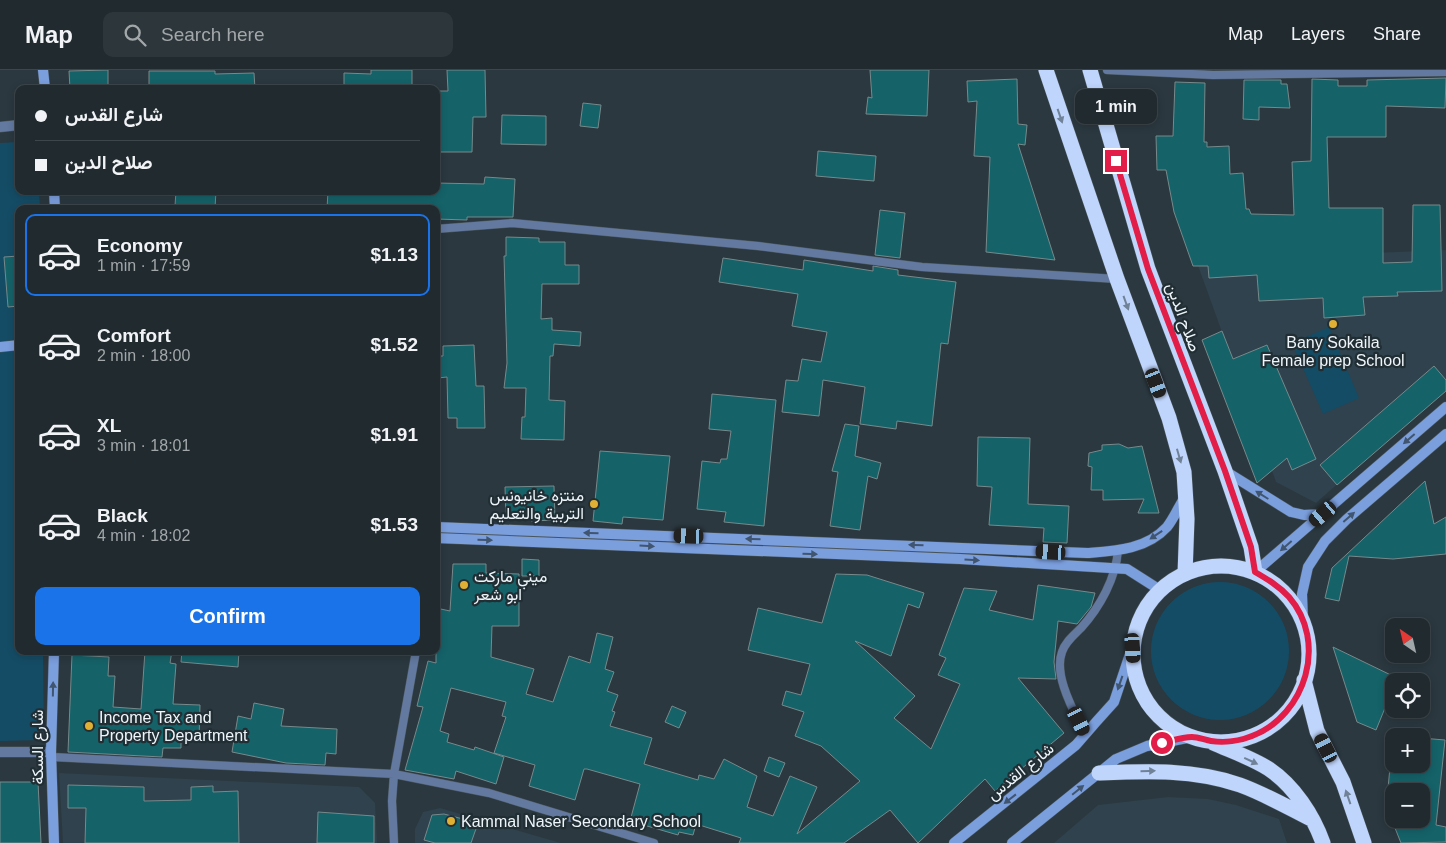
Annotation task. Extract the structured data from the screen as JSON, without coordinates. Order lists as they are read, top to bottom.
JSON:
{
  "streets": {
    "highway": ["صلاح الدين"],
    "main road": ["شارع السكة", "شارع القدس"]
  },
  "crossings": [
    ["صلاح الدين", "شارع القدس"]
  ],
  "one_way": ["شارع السكة"],
  "places": [
    "Bany Sokaila Female prep School",
    "منتزه خانيونس التربية والتعليم",
    "ميني ماركت ابو شعر",
    "Income Tax and Property Department",
    "Kammal Naser Secondary School"
  ],
  "north": "top left",
  "page": {
    "header": "Map",
    "search": "Search here",
    "nav": ["Map", "Layers", "Share"],
    "banner": ["شارع القدس", "صلاح الدين"],
    "bubble": "1 min",
    "list": [
      {
        "name": "Economy",
        "note": "1 min · 17:59",
        "value": "$1.13"
      },
      {
        "name": "Comfort",
        "note": "2 min · 18:00",
        "value": "$1.52"
      },
      {
        "name": "XL",
        "note": "3 min · 18:01",
        "value": "$1.91"
      },
      {
        "name": "Black",
        "note": "4 min · 18:02",
        "value": "$1.53"
      }
    ],
    "buttons": "Confirm",
    "map_buttons": ["+", "−"]
  }
}
